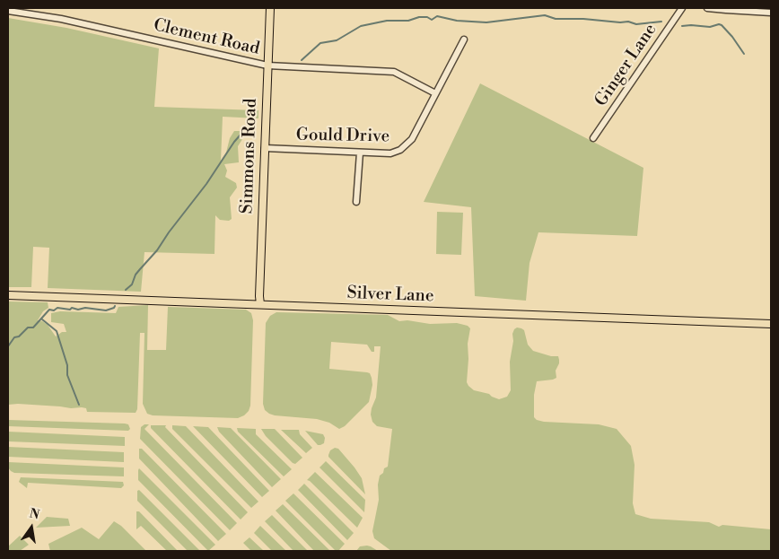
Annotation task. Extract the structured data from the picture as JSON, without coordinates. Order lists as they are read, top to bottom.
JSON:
{
  "streets": {
    "main road": ["Simmons Road", "Silver Lane"],
    "street": ["Clement Road", "Ginger Lane", "Gould Drive"]
  },
  "crossings": [
    ["Clement Road", "Gould Drive"],
    ["Clement Road", "Simmons Road"],
    ["Gould Drive", "Simmons Road"],
    ["Simmons Road", "Silver Lane"]
  ],
  "north": "top"
}
